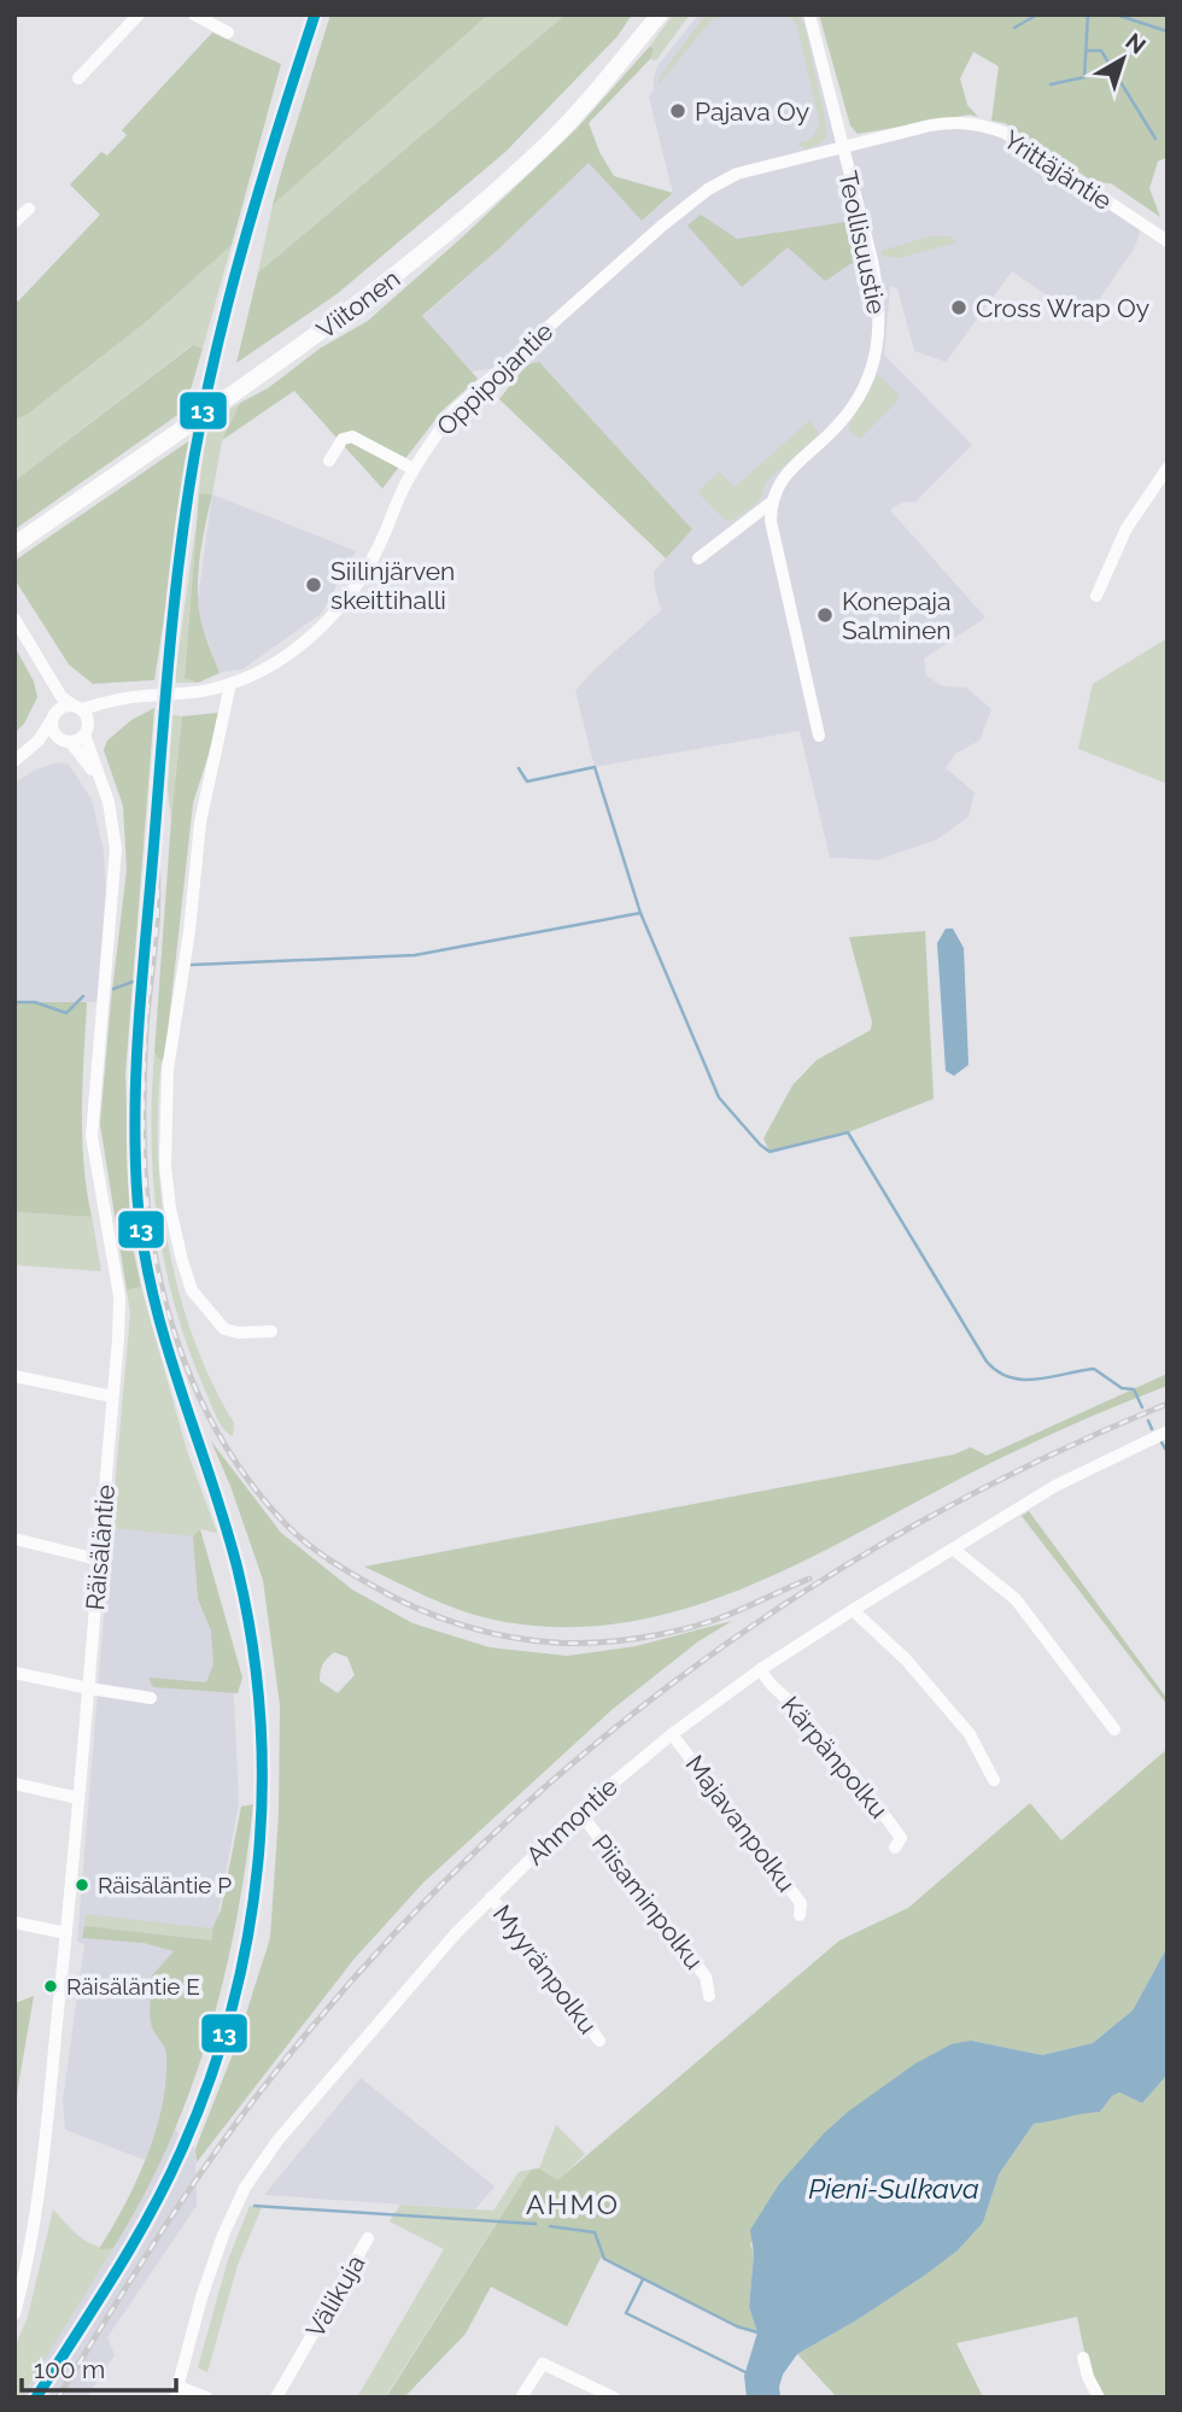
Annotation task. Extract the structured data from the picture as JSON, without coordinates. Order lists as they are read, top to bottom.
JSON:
{
  "streets": {
    "highway": ["Viitonen"],
    "street": [
      "Yrittäjäntie",
      "Teollisuustie",
      "Oppipojantie",
      "Räisäläntie",
      "Kärpänpolku",
      "Ahmontie",
      "Majavanpolku",
      "Piisaminpolku",
      "Myyränpolku",
      "Välikuja"
    ]
  },
  "crossings": [
    ["Yrittäjäntie", "Teollisuustie"],
    ["Yrittäjäntie", "Oppipojantie"],
    ["Teollisuustie", "Oppipojantie"],
    ["Oppipojantie", "Räisäläntie"],
    ["Kärpänpolku", "Ahmontie"],
    ["Ahmontie", "Majavanpolku"],
    ["Ahmontie", "Piisaminpolku"],
    ["Ahmontie", "Myyränpolku"]
  ],
  "districts": ["AHMO"],
  "water": ["Pieni-Sulkava"],
  "places": [
    "Pajava Oy",
    "Cross Wrap Oy",
    "Siilinjärven skeittihalli",
    "Konepaja Salminen",
    "Räisäläntie P",
    "Räisäläntie E"
  ],
  "lines": ["transit line 13"],
  "scale_bar": "100 m",
  "north": "top right"
}
